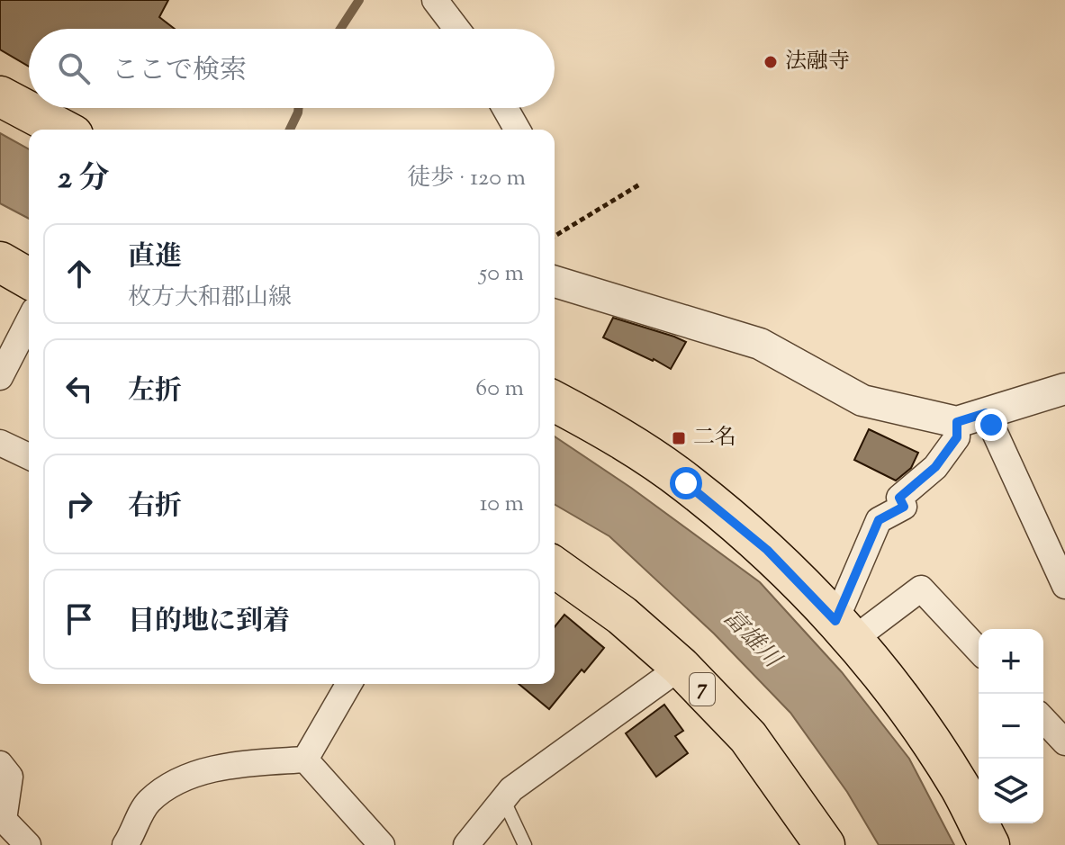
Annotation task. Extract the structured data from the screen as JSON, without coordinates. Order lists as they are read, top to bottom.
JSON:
{
  "streets": {
    "main road": ["7"]
  },
  "water": ["富雄川"],
  "places": {
    "other": ["法融寺"],
    "transit": ["二名"]
  },
  "page": {
    "search": "ここで検索",
    "heading": ["2 分", "徒歩 · 120 m"],
    "list": [
      ["直進", "枚方大和郡山線", "50 m"],
      ["左折", "60 m"],
      ["右折", "10 m"],
      "目的地に到着"
    ],
    "map_buttons": ["+", "−"]
  }
}
